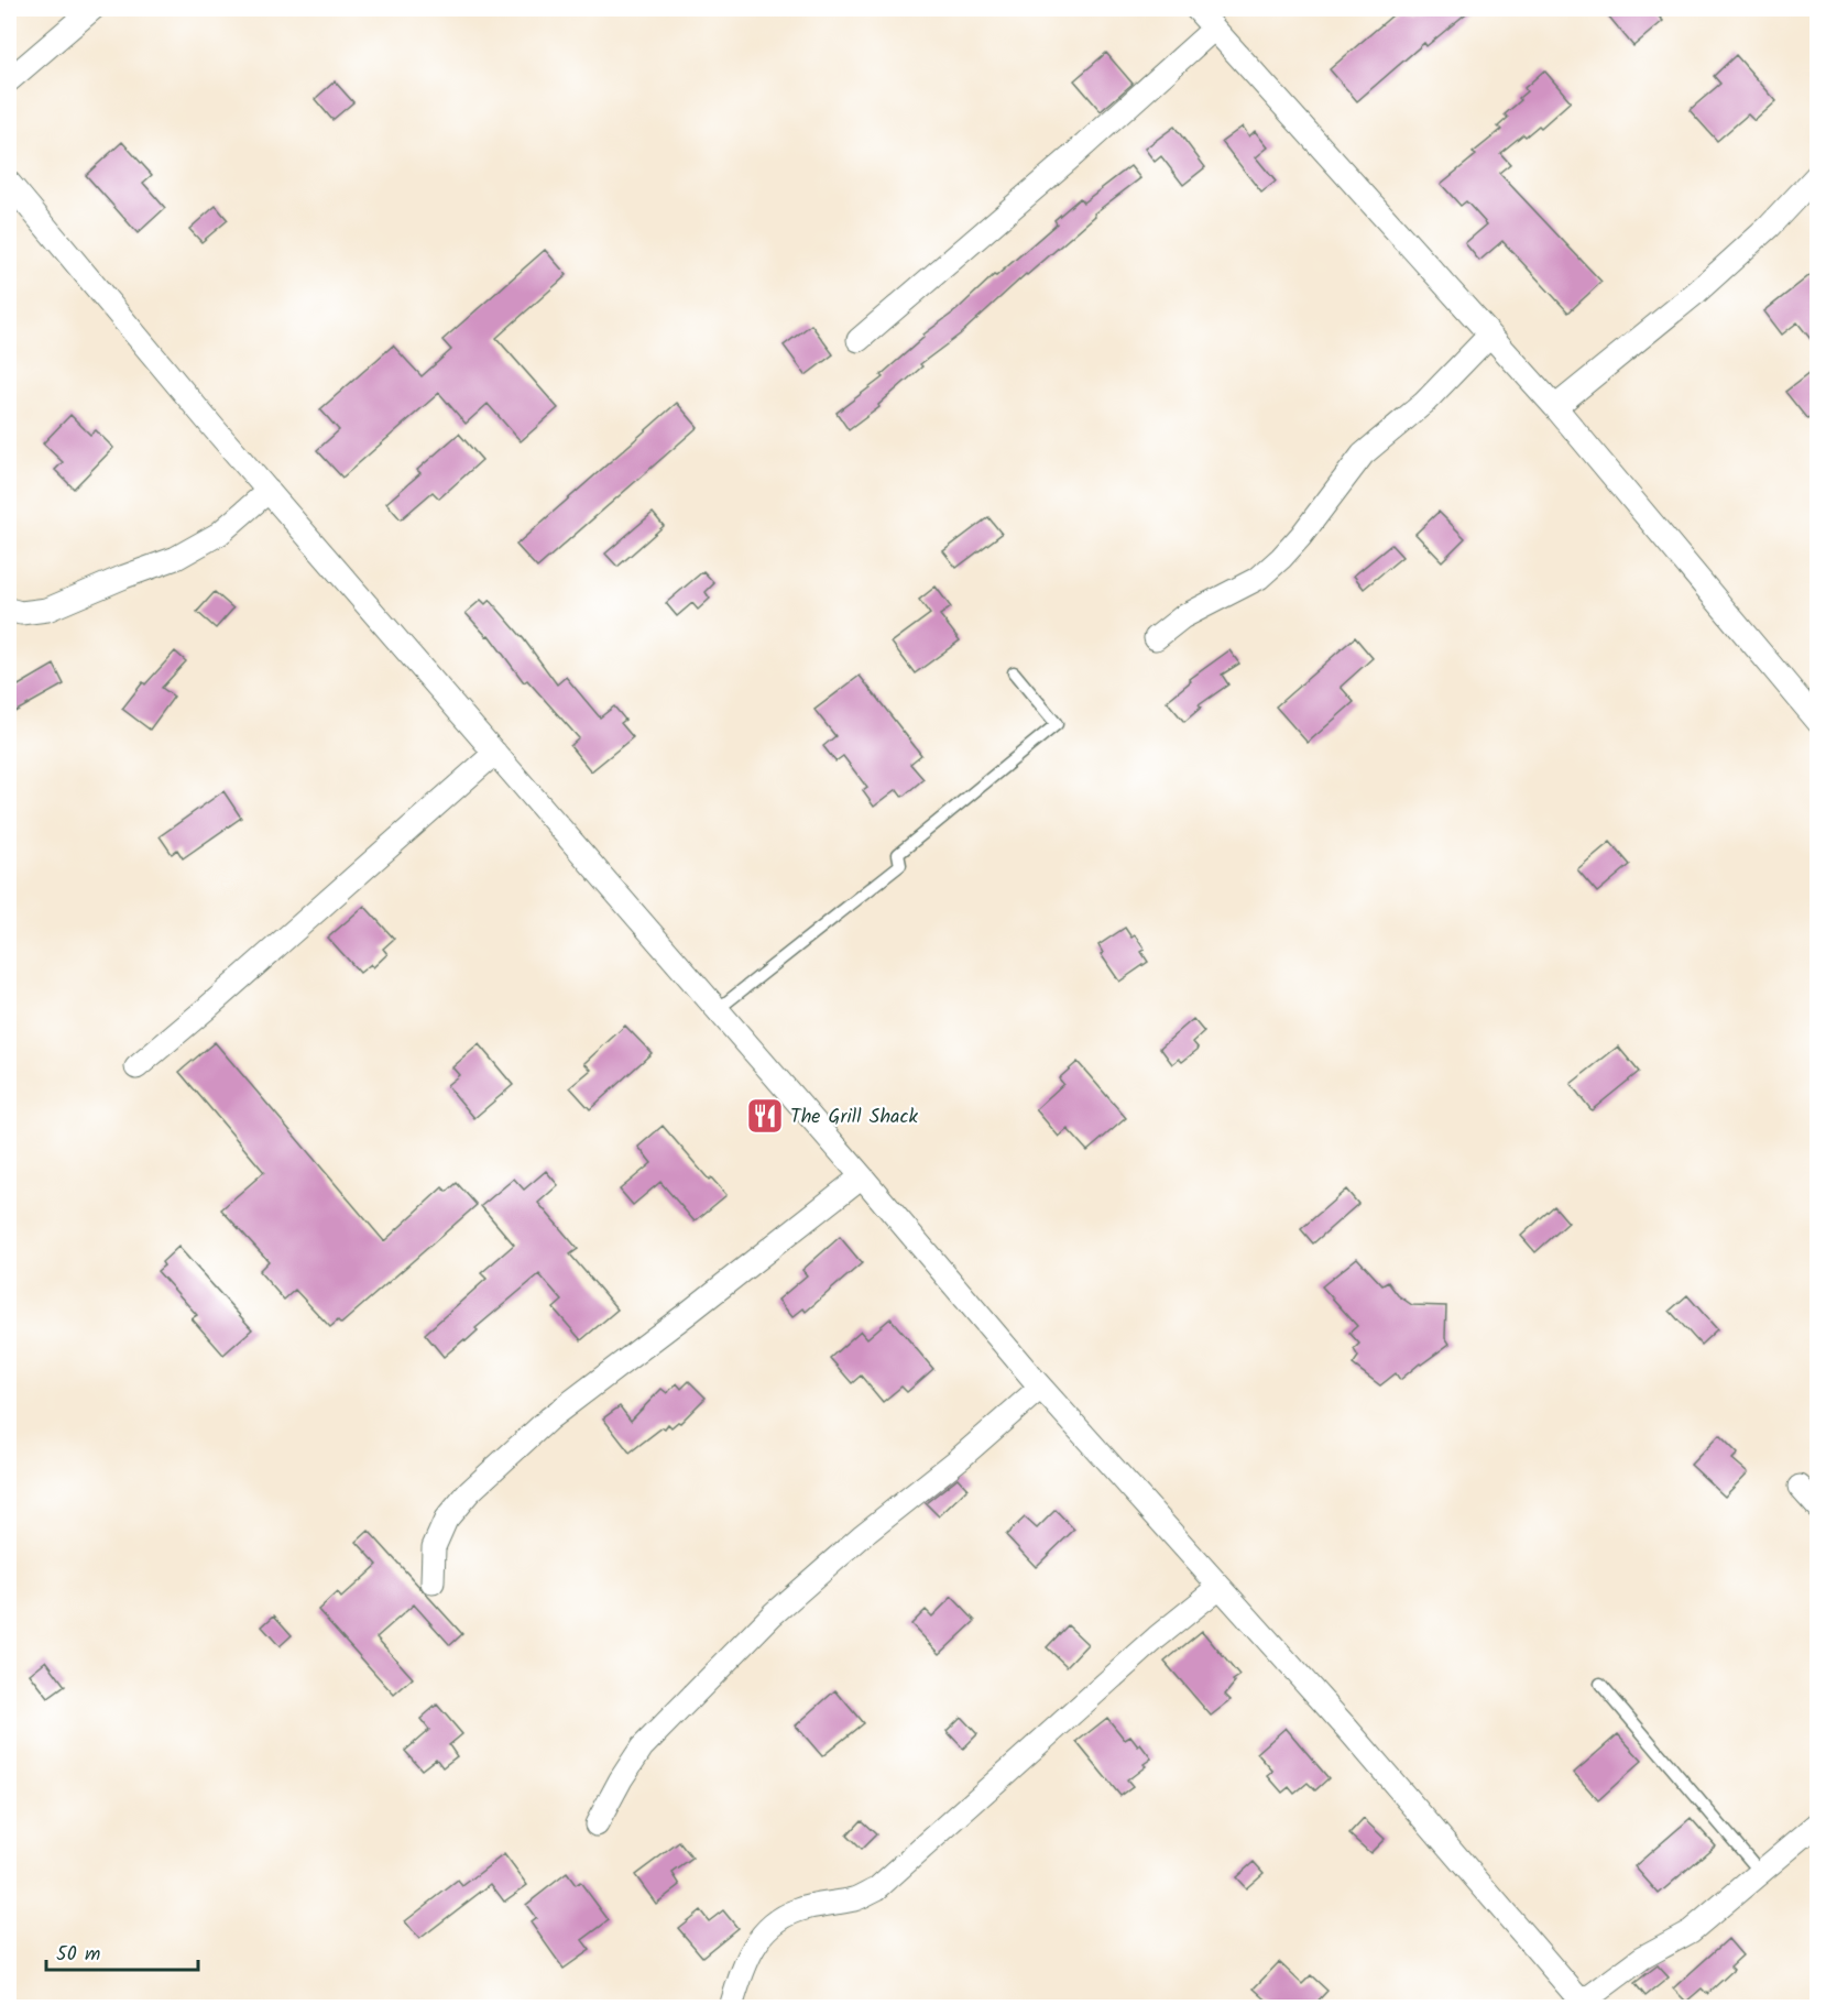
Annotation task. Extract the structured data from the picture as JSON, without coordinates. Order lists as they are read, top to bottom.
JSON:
{
  "places": {
    "restaurant": ["The Grill Shack"]
  },
  "scale_bar": "50 m"
}
